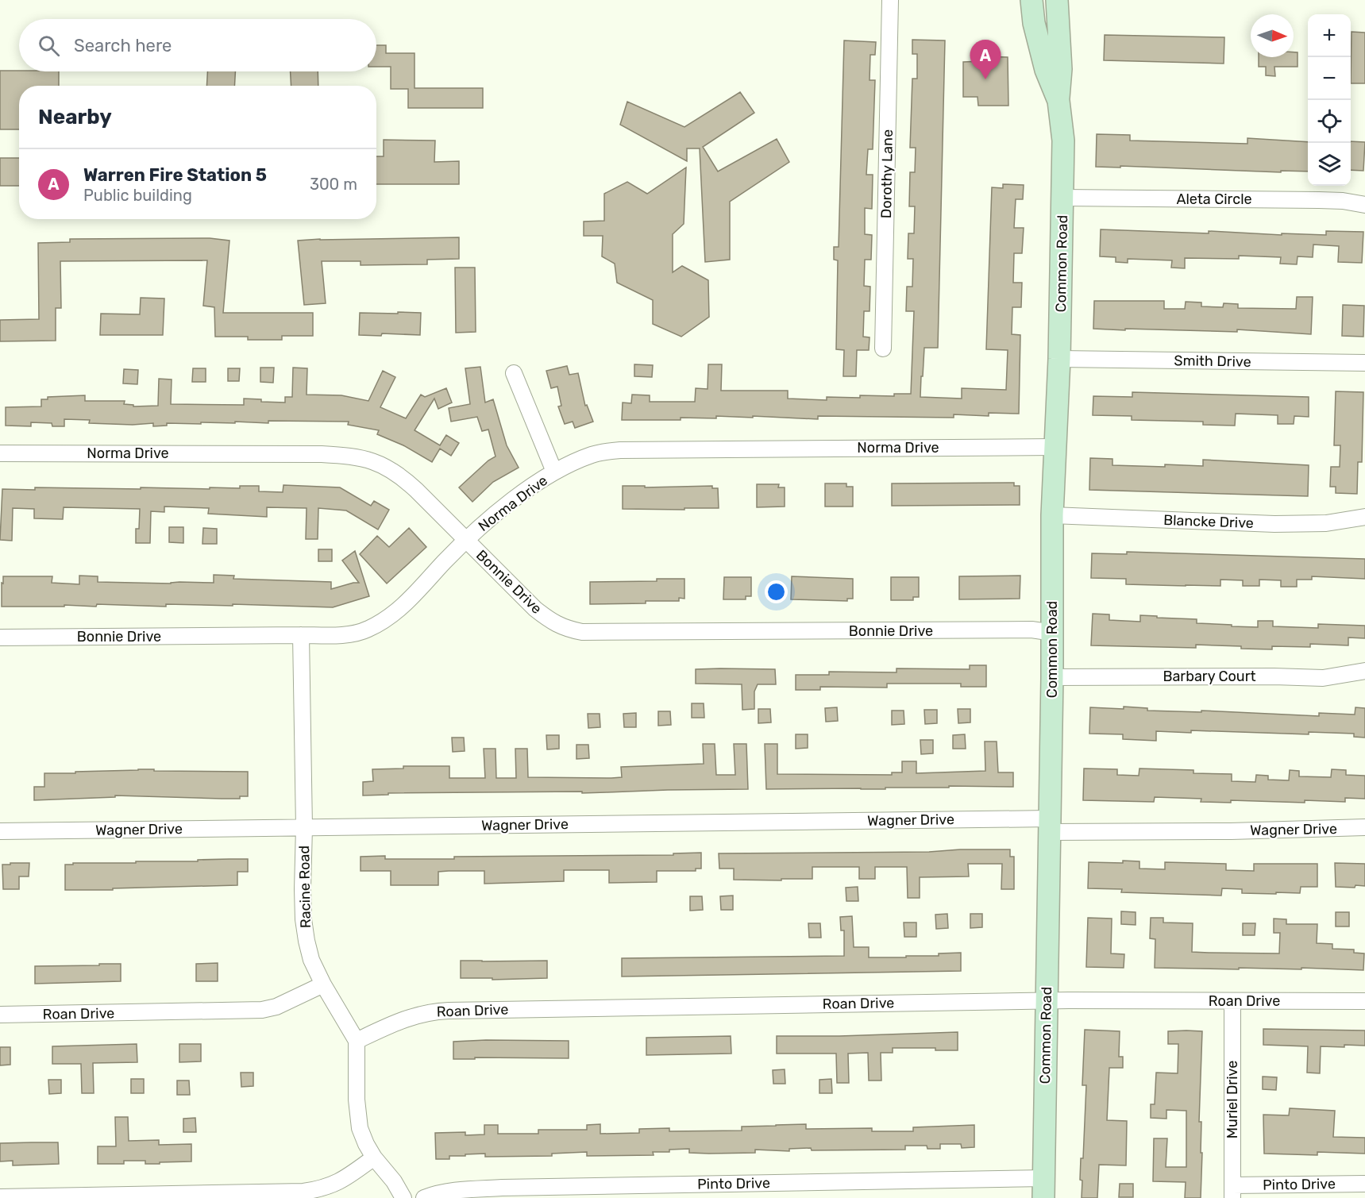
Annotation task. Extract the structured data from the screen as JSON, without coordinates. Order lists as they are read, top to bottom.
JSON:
{
  "streets": {
    "street": [
      "Dorothy Lane",
      "Aleta Circle",
      "Common Road",
      "Smith Drive",
      "Norma Drive",
      "Blancke Drive",
      "Bonnie Drive",
      "Barbary Court",
      "Wagner Drive",
      "Racine Road",
      "Roan Drive",
      "Muriel Drive",
      "Pinto Drive"
    ]
  },
  "crossings": [
    ["Aleta Circle", "Common Road"],
    ["Common Road", "Smith Drive"],
    ["Common Road", "Norma Drive"],
    ["Common Road", "Blancke Drive"],
    ["Common Road", "Bonnie Drive"],
    ["Common Road", "Barbary Court"],
    ["Common Road", "Wagner Drive"],
    ["Common Road", "Roan Drive"],
    ["Common Road", "Pinto Drive"],
    ["Norma Drive", "Bonnie Drive"],
    ["Bonnie Drive", "Racine Road"],
    ["Wagner Drive", "Racine Road"],
    ["Racine Road", "Roan Drive"],
    ["Roan Drive", "Muriel Drive"],
    ["Muriel Drive", "Pinto Drive"]
  ],
  "north": "right",
  "page": {
    "map_buttons": ["+", "−"],
    "search": "Search here",
    "pins": "A",
    "heading": "Nearby",
    "list": [
      {
        "mark": "A",
        "name": "Warren Fire Station 5",
        "note": "Public building",
        "value": "300 m"
      }
    ]
  }
}
